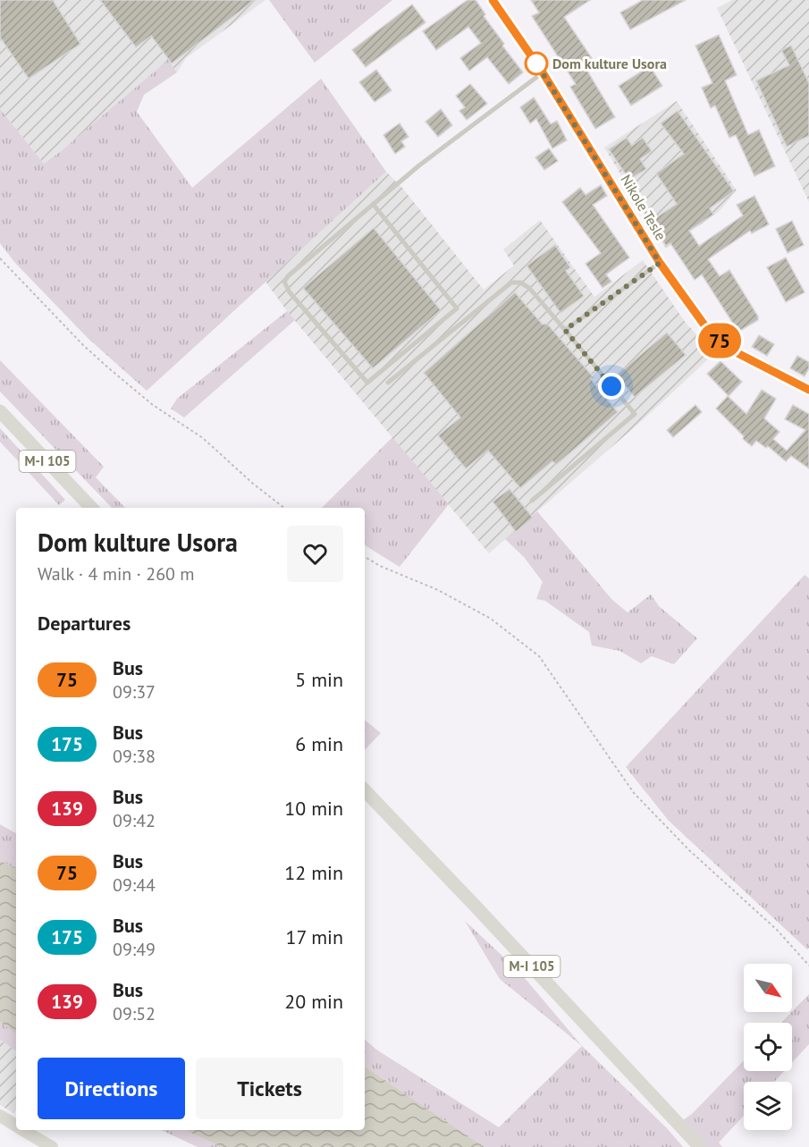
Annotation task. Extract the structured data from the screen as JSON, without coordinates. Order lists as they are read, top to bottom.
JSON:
{
  "streets": {
    "main road": ["M-I 105"],
    "street": ["Nikole Tesle"]
  },
  "places": ["Dom kulture Usora"],
  "lines": ["bus line 75"],
  "north": "bottom right",
  "page": {
    "on_map": "75",
    "heading": [
      ["Dom kulture Usora", "Walk · 4 min · 260 m"],
      "Departures"
    ],
    "list": [
      {
        "mark": "75",
        "name": "Bus",
        "note": "09:37",
        "value": "5 min"
      },
      {
        "mark": "175",
        "name": "Bus",
        "note": "09:38",
        "value": "6 min"
      },
      {
        "mark": "139",
        "name": "Bus",
        "note": "09:42",
        "value": "10 min"
      },
      {
        "mark": "75",
        "name": "Bus",
        "note": "09:44",
        "value": "12 min"
      },
      {
        "mark": "175",
        "name": "Bus",
        "note": "09:49",
        "value": "17 min"
      },
      {
        "mark": "139",
        "name": "Bus",
        "note": "09:52",
        "value": "20 min"
      }
    ],
    "buttons": ["Directions", "Tickets"]
  }
}
